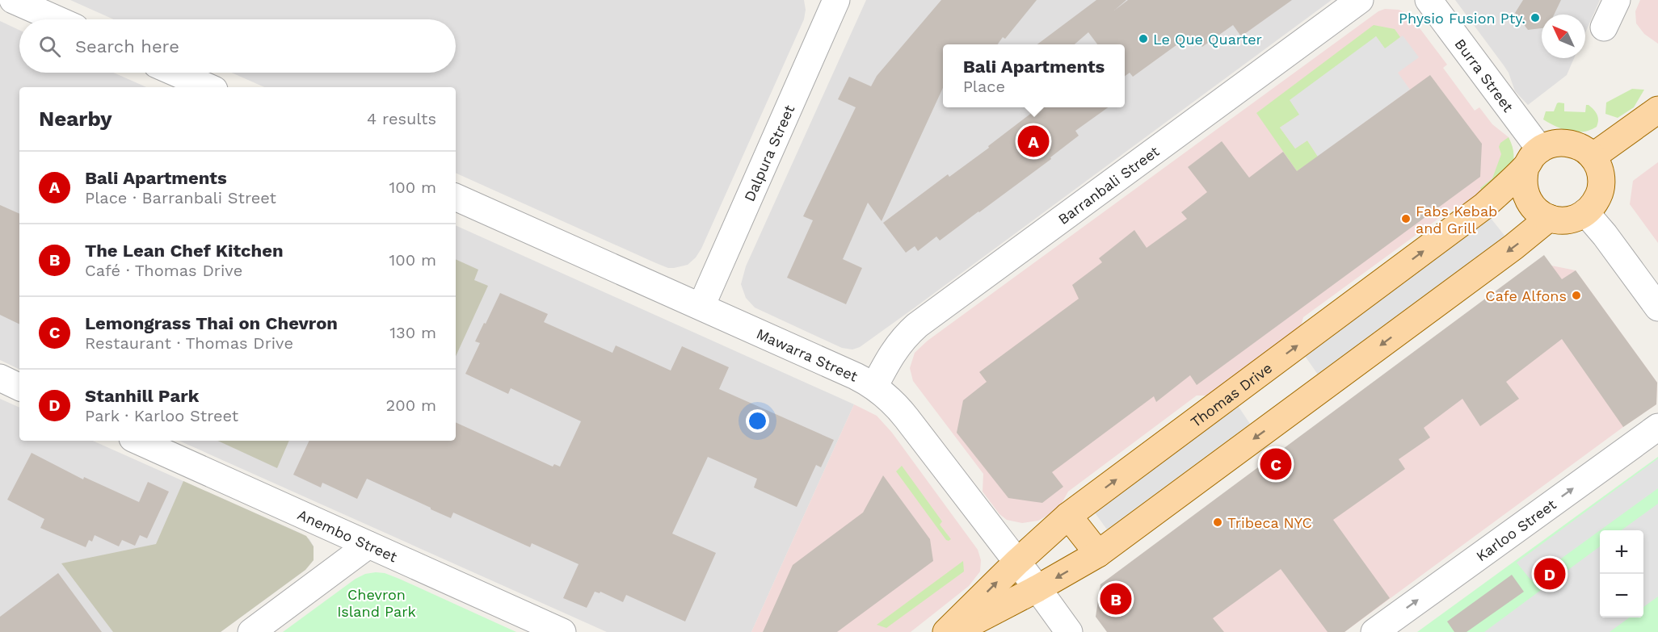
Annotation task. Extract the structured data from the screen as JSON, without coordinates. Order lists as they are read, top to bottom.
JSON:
{
  "streets": {
    "main road": ["Thomas Drive"],
    "street": [
      "Burra Street",
      "Dalpura Street",
      "Barranbali Street",
      "Mawarra Street",
      "Karloo Street",
      "Anembo Street"
    ]
  },
  "crossings": [
    ["Burra Street", "Thomas Drive"],
    ["Dalpura Street", "Mawarra Street"],
    ["Barranbali Street", "Mawarra Street"],
    ["Mawarra Street", "Thomas Drive"]
  ],
  "one_way": ["Karloo Street"],
  "parks": ["Chevron Island Park"],
  "places": [
    "Physio Fusion Pty.",
    "Le Que Quarter",
    "Fabs Kebab and Grill",
    "Cafe Alfons",
    "Tribeca NYC"
  ],
  "north": "top left",
  "page": {
    "search": "Search here",
    "popup": ["Bali Apartments", "Place"],
    "heading": ["Nearby", "4 results"],
    "pins": [
      "A",
      "C",
      "D",
      "B"
    ],
    "list": [
      {
        "mark": "A",
        "name": "Bali Apartments",
        "note": "Place · Barranbali Street",
        "value": "100 m"
      },
      {
        "mark": "B",
        "name": "The Lean Chef Kitchen",
        "note": "Café · Thomas Drive",
        "value": "100 m"
      },
      {
        "mark": "C",
        "name": "Lemongrass Thai on Chevron",
        "note": "Restaurant · Thomas Drive",
        "value": "130 m"
      },
      {
        "mark": "D",
        "name": "Stanhill Park",
        "note": "Park · Karloo Street",
        "value": "200 m"
      }
    ],
    "map_buttons": ["+", "−"]
  }
}
